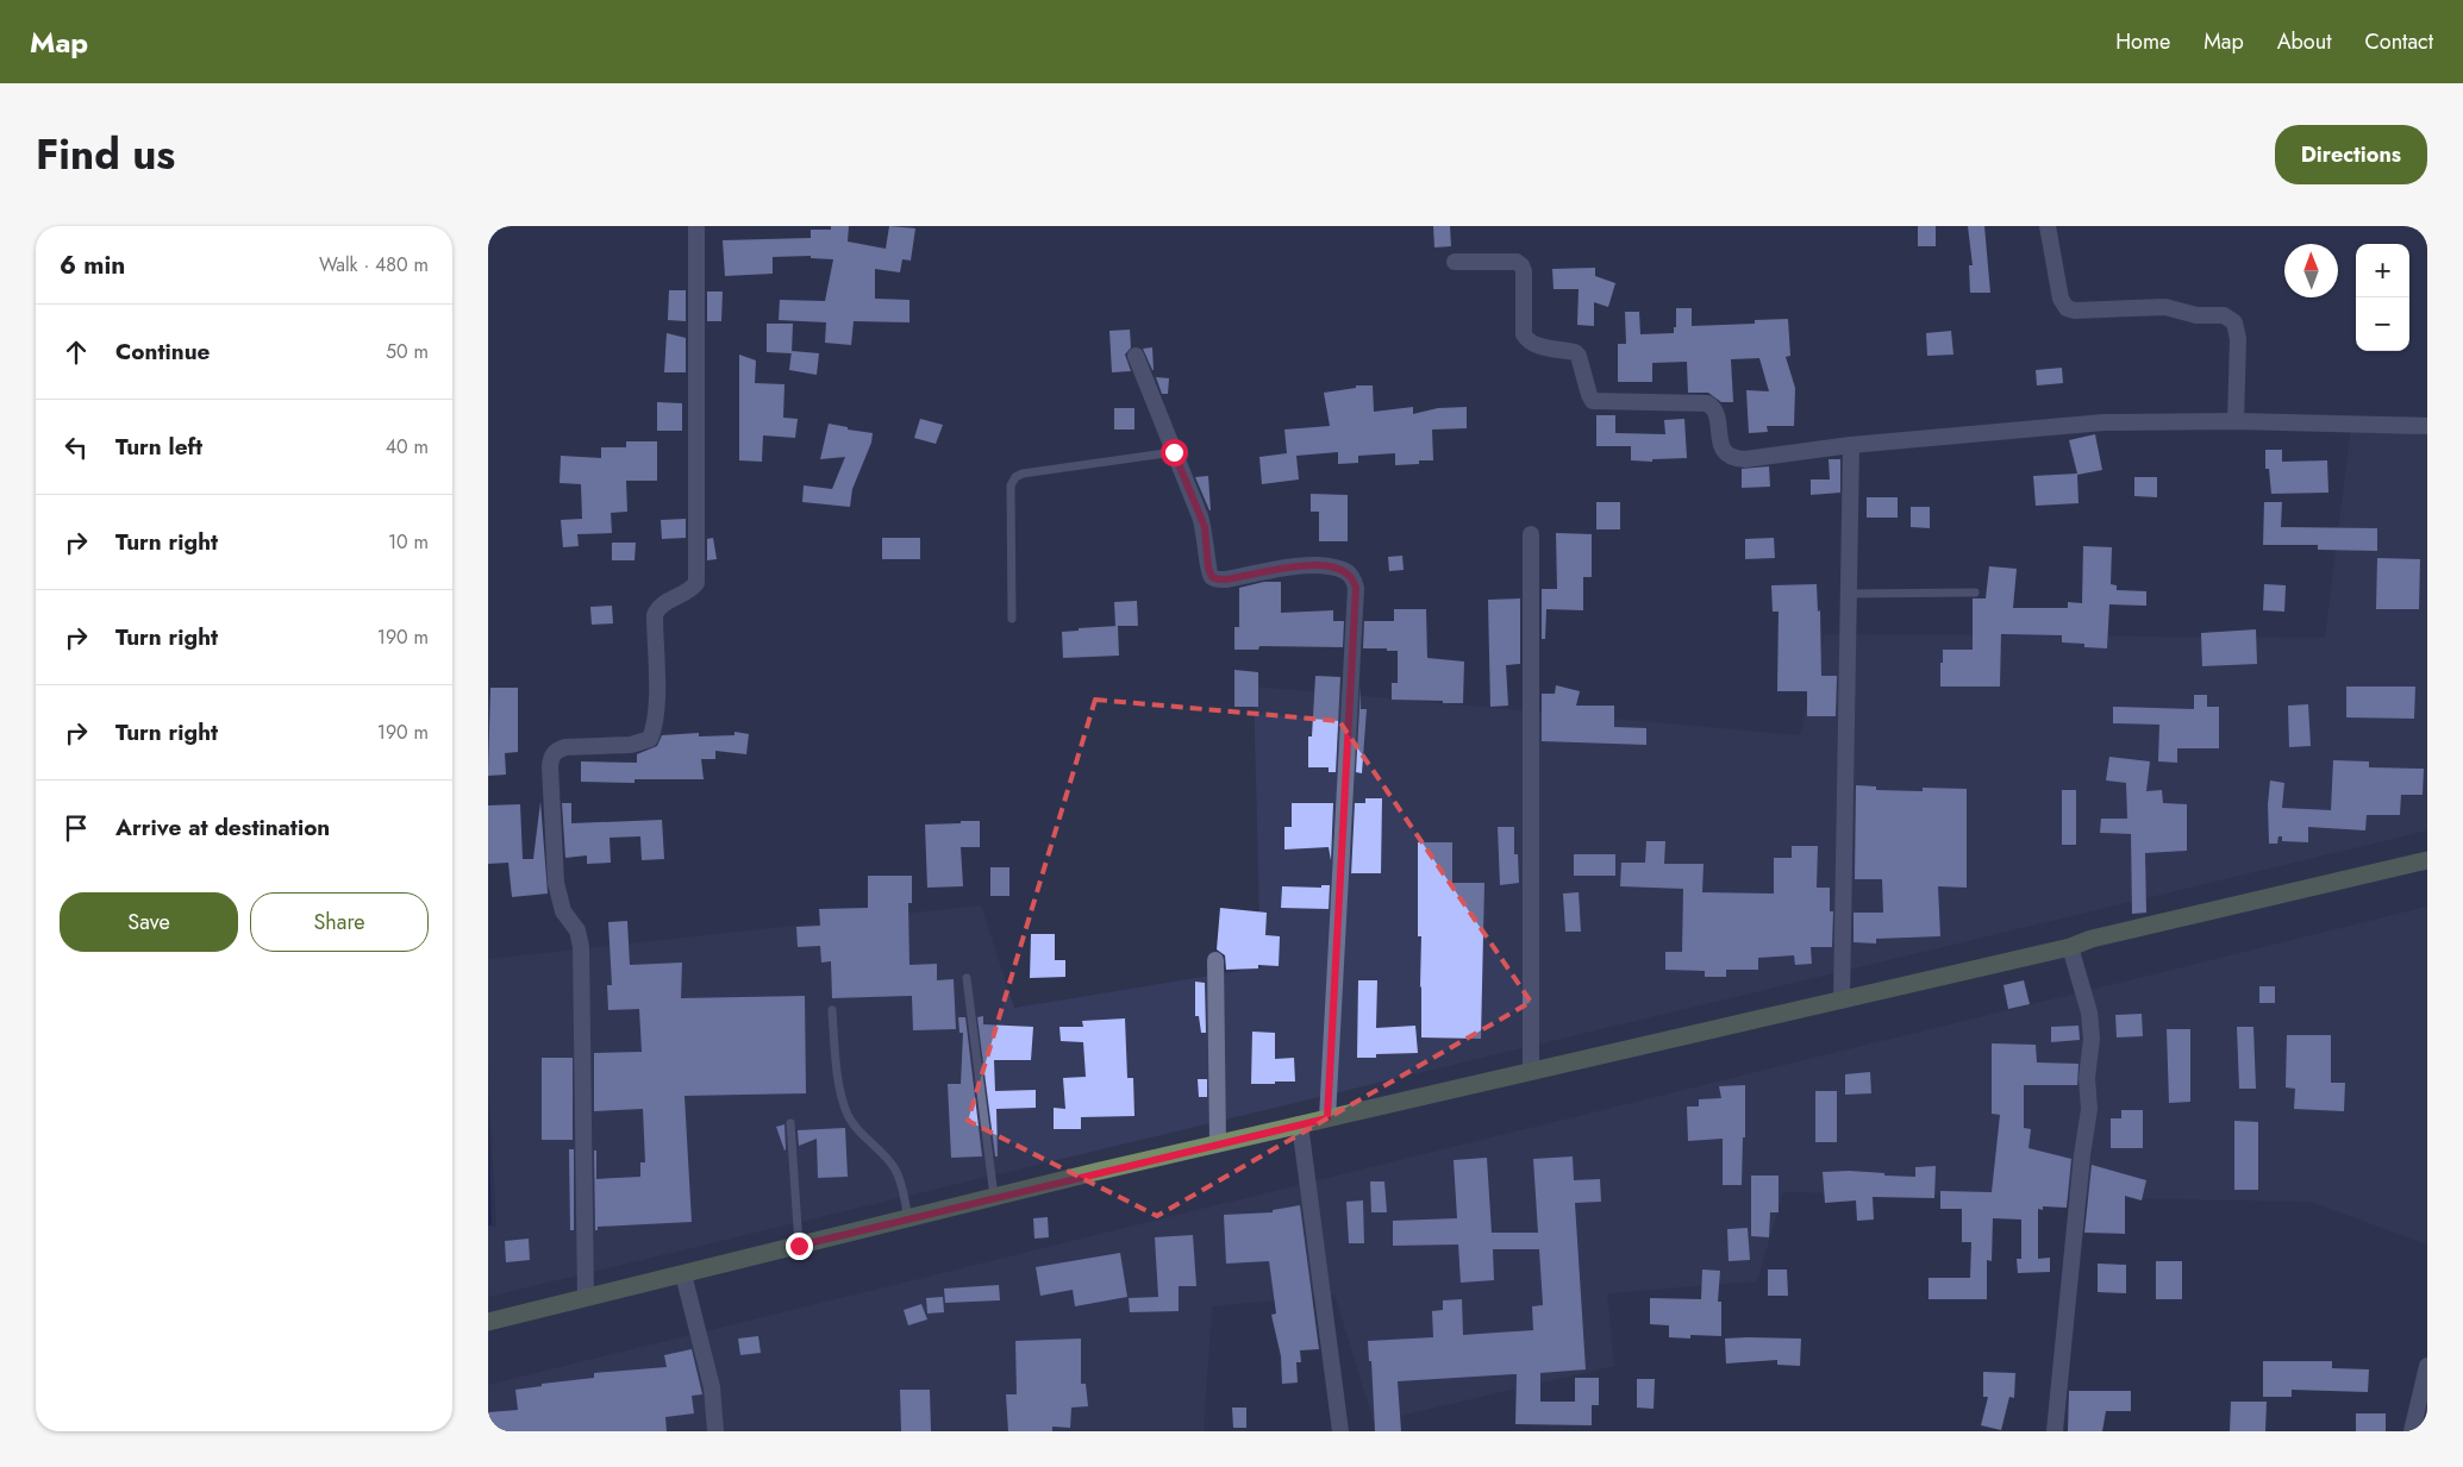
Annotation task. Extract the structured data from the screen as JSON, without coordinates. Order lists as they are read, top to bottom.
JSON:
{
  "north": "top",
  "page": {
    "header": "Map",
    "nav": [
      "Home",
      "Map",
      "About",
      "Contact"
    ],
    "title": "Find us",
    "buttons": [
      "Directions",
      ["Save", "Share"]
    ],
    "heading": ["6 min", "Walk · 480 m"],
    "map_buttons": ["+", "−"],
    "list": [
      ["Continue", "50 m"],
      ["Turn left", "40 m"],
      ["Turn right", "10 m"],
      ["Turn right", "190 m"],
      ["Turn right", "190 m"],
      "Arrive at destination"
    ]
  }
}
